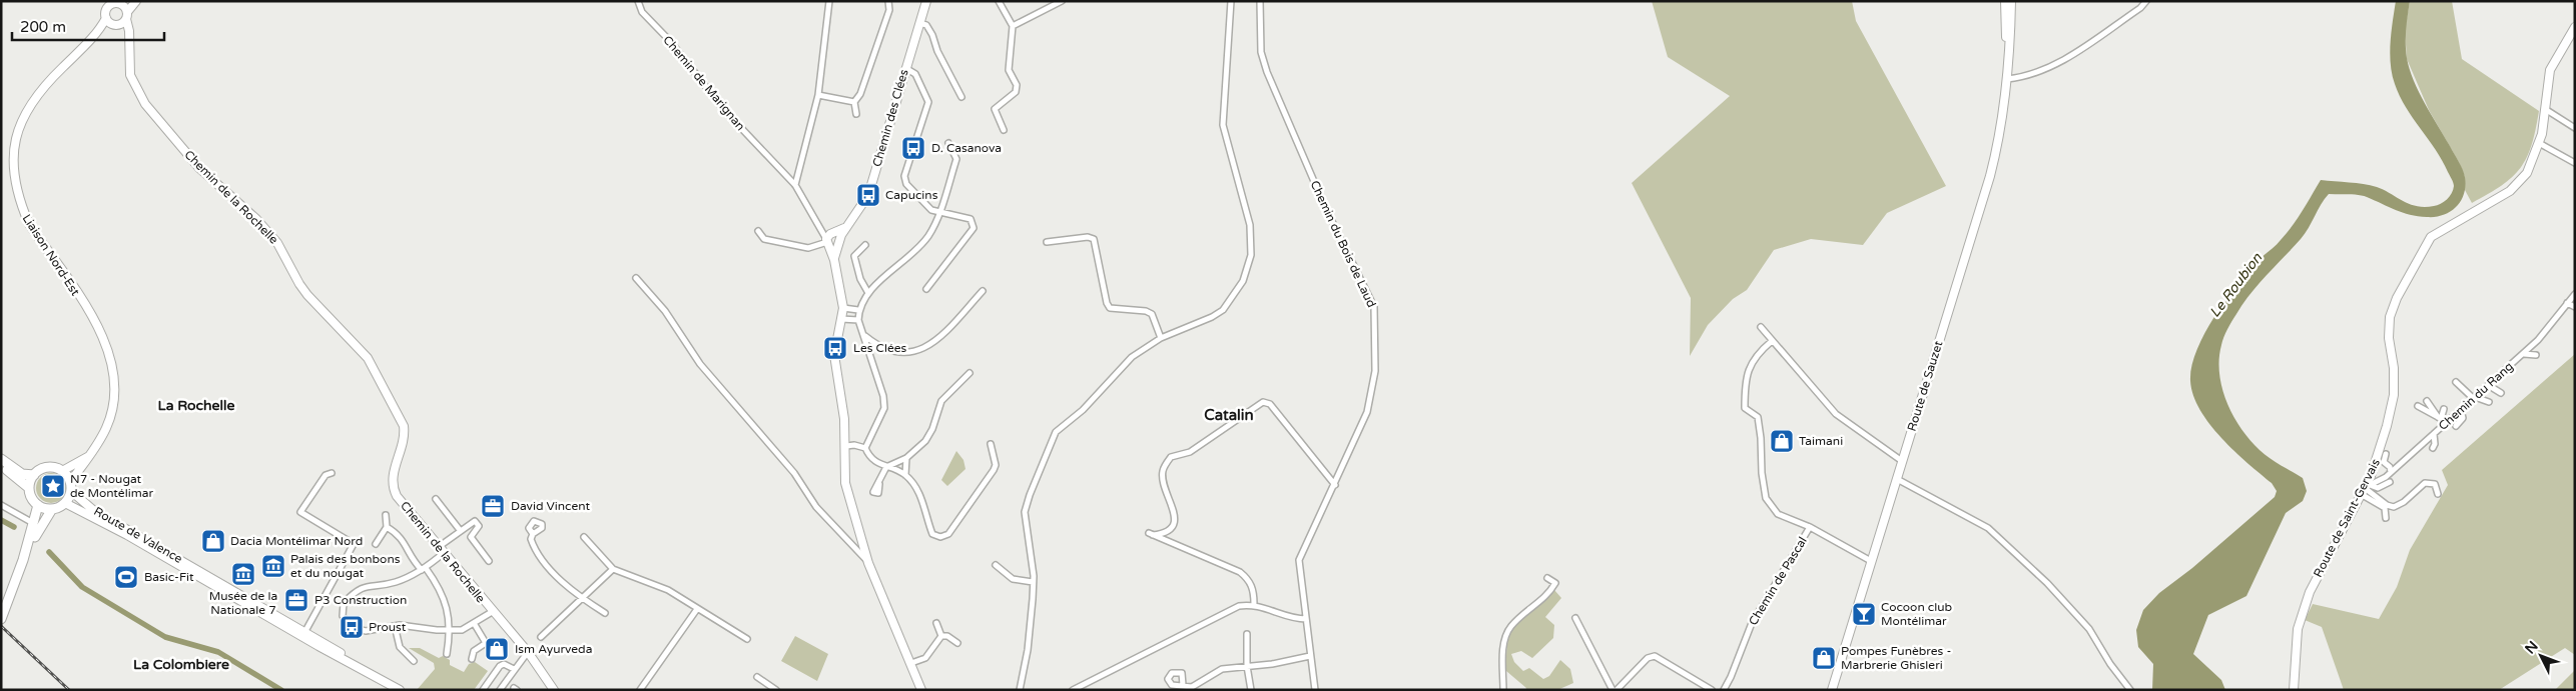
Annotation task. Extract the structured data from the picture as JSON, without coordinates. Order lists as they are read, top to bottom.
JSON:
{
  "streets": {
    "street": [
      "Chemin de Marignan",
      "Chemin des Clées",
      "Chemin de la Rochelle",
      "Chemin du Bois de Laud",
      "Liaison Nord-Est",
      "Route de Sauzet",
      "Chemin du Rang",
      "Route de Saint-Gervais",
      "Route de Valence",
      "Chemin de Pascal"
    ]
  },
  "crossings": [
    ["Chemin de Marignan", "Chemin des Clées"],
    ["Chemin de la Rochelle", "Liaison Nord-Est"],
    ["Liaison Nord-Est", "Route de Valence"],
    ["Chemin du Rang", "Route de Saint-Gervais"]
  ],
  "districts": ["La Rochelle", "Catalin", "La Colombiere"],
  "water": ["Le Roubion"],
  "places": {
    "bus stop": [
      "D. Casanova",
      "Capucins",
      "Les Clées",
      "Proust"
    ],
    "shop": [
      "Taimani",
      "Dacia Montélimar Nord",
      "Ism Ayurveda",
      "Pompes Funèbres - Marbrerie Ghisleri"
    ],
    "place": ["N7 - Nougat de Montélimar"],
    "office": ["David Vincent", "P3 Construction"],
    "museum": ["Palais des bonbons et du nougat", "Musée de la Nationale 7"],
    "sports": ["Basic-Fit"],
    "bar": ["Cocoon club Montélimar"]
  },
  "scale_bar": "200 m",
  "north": "top left"
}
